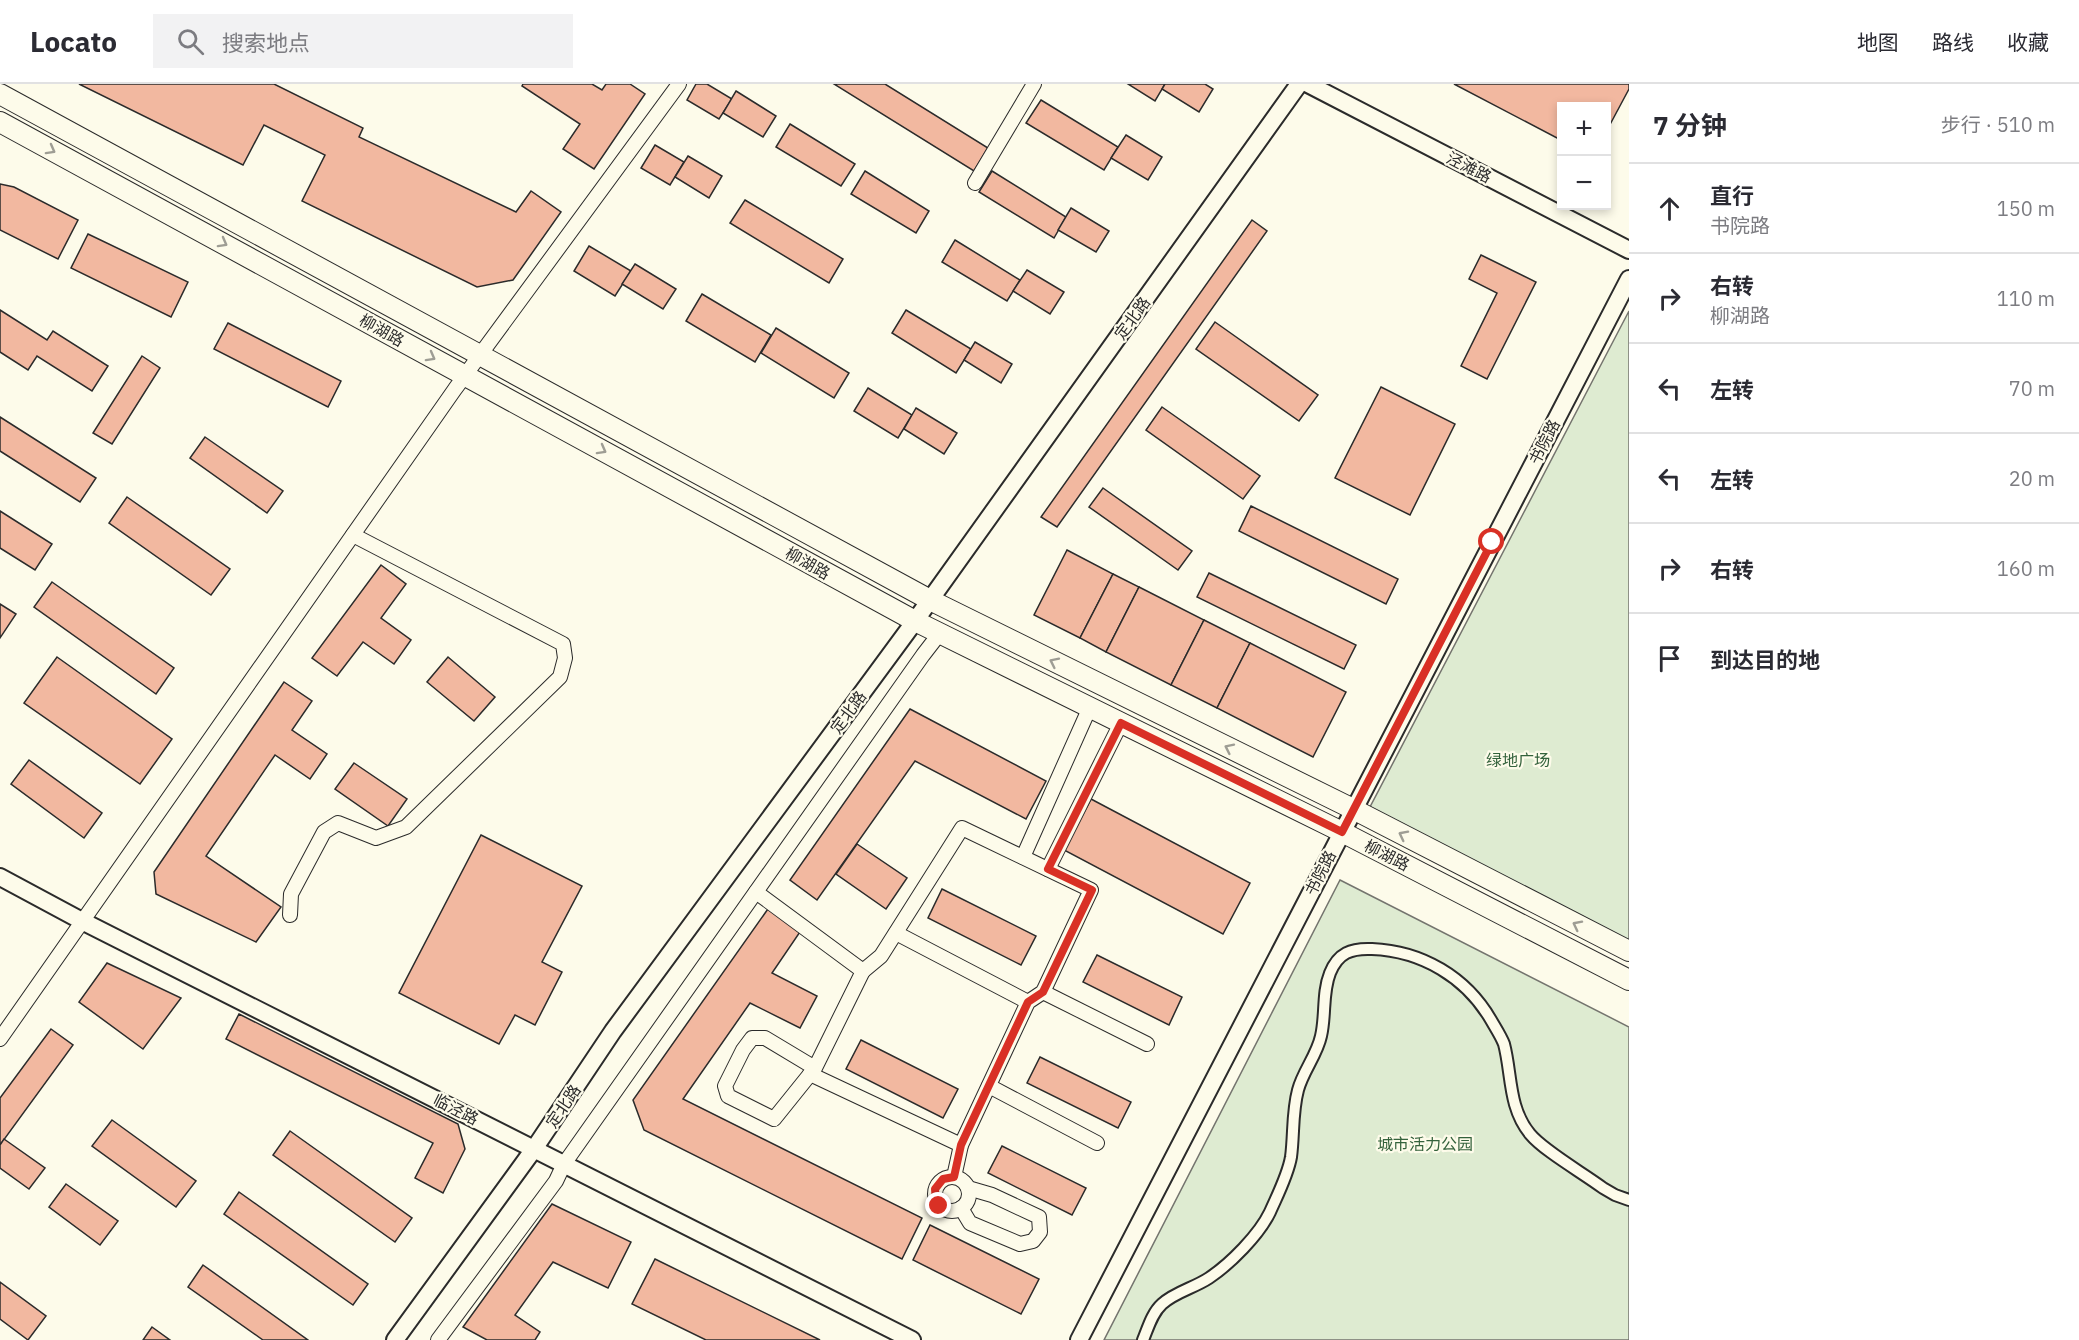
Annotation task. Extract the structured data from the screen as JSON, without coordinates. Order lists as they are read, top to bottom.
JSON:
{
  "streets": {
    "main road": ["柳湖路"],
    "street": [
      "泾滩路",
      "定北路",
      "书院路",
      "临泾路"
    ]
  },
  "crossings": [
    ["定北路", "柳湖路"],
    ["定北路", "临泾路"],
    ["柳湖路", "书院路"]
  ],
  "parks": ["绿地广场", "城市活力公园"],
  "page": {
    "header": "Locato",
    "search": "搜索地点",
    "nav": ["地图", "路线", "收藏"],
    "heading": ["7 分钟", "步行 · 510 m"],
    "map_buttons": ["+", "−"],
    "list": [
      ["直行", "书院路", "150 m"],
      ["右转", "柳湖路", "110 m"],
      ["左转", "70 m"],
      ["左转", "20 m"],
      ["右转", "160 m"],
      "到达目的地"
    ]
  }
}
